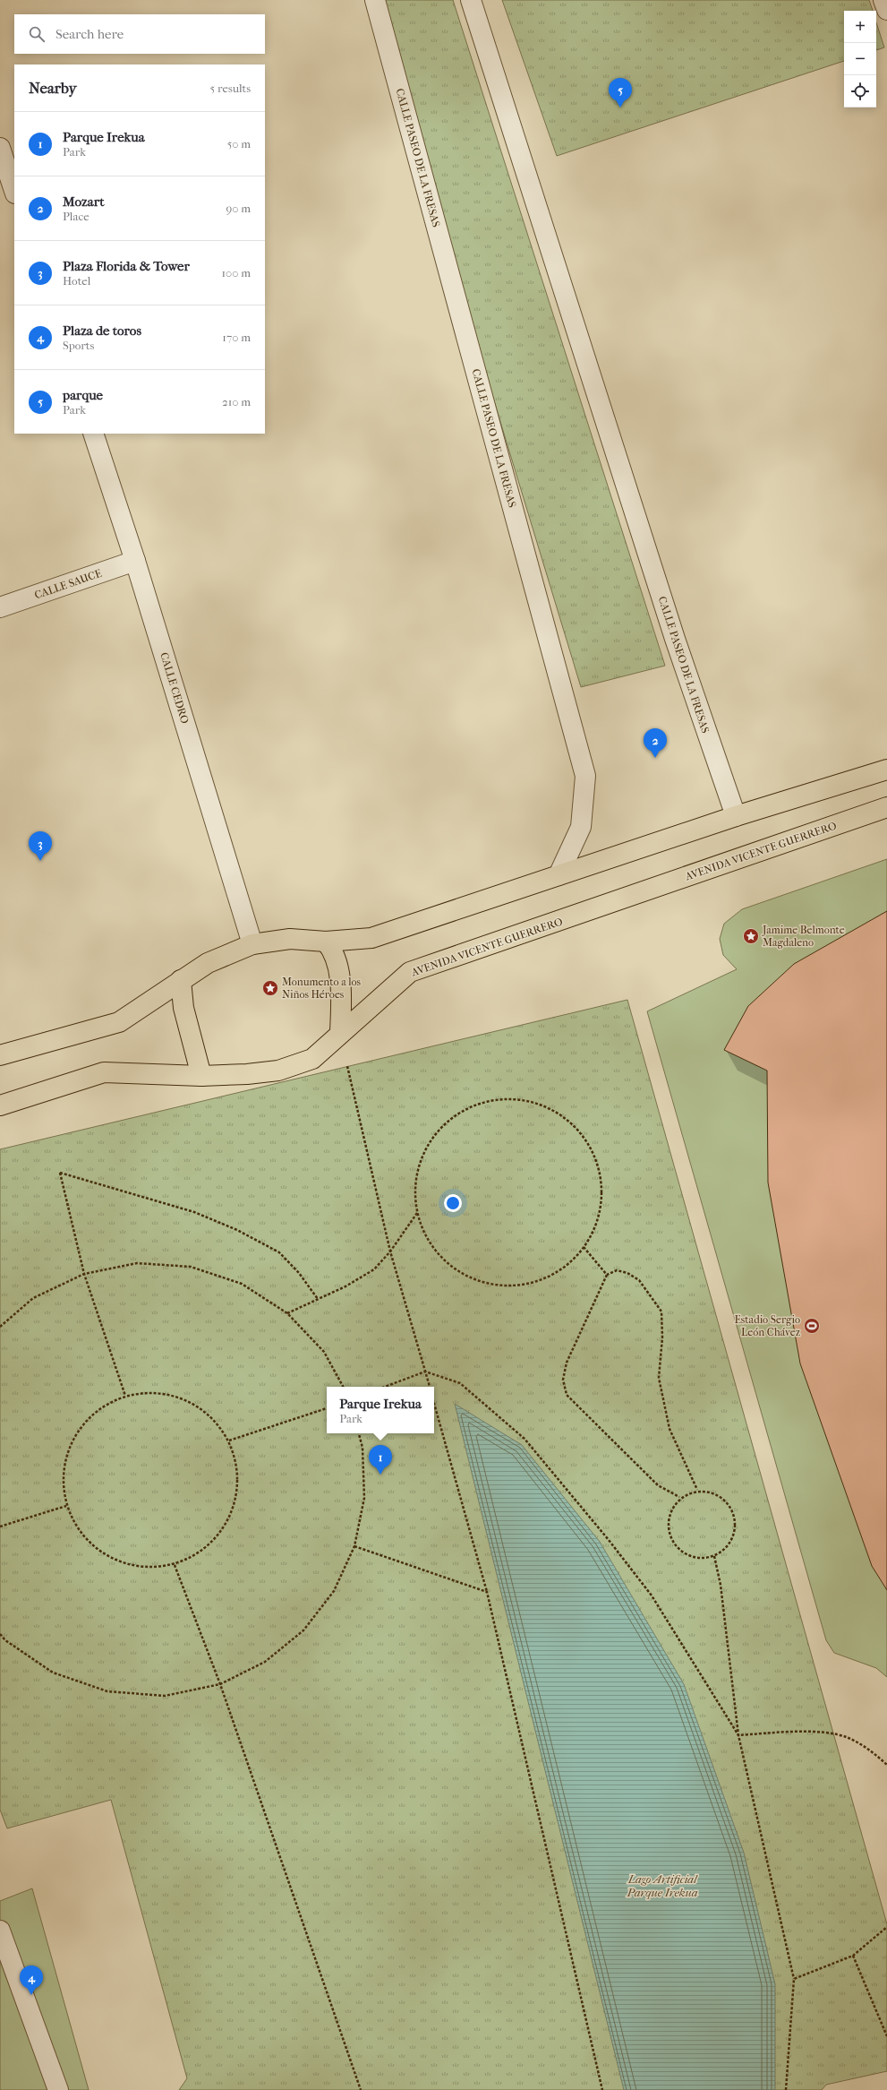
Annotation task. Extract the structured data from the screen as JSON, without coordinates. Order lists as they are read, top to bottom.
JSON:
{
  "streets": {
    "main road": ["AVENIDA VICENTE GUERRERO"],
    "street": ["CALLE PASEO DE LA FRESAS", "CALLE SAUCE", "CALLE CEDRO"]
  },
  "crossings": [
    ["CALLE SAUCE", "CALLE CEDRO"]
  ],
  "water": ["Lago Artificial Parque Irekua"],
  "places": {
    "place": ["Jamime Belmonte Magdaleno", "Monumento a los Niños Héroes"],
    "sports": ["Estadio Sergio León Chávez"]
  },
  "page": {
    "map_buttons": ["+", "−"],
    "search": "Search here",
    "heading": ["Nearby", "5 results"],
    "pins": [
      "5",
      "2",
      "3",
      "1",
      "4"
    ],
    "list": [
      {
        "mark": "1",
        "name": "Parque Irekua",
        "note": "Park",
        "value": "50 m"
      },
      {
        "mark": "2",
        "name": "Mozart",
        "note": "Place",
        "value": "90 m"
      },
      {
        "mark": "3",
        "name": "Plaza Florida & Tower",
        "note": "Hotel",
        "value": "100 m"
      },
      {
        "mark": "4",
        "name": "Plaza de toros",
        "note": "Sports",
        "value": "170 m"
      },
      {
        "mark": "5",
        "name": "parque",
        "note": "Park",
        "value": "210 m"
      }
    ],
    "popup": ["Parque Irekua", "Park"]
  }
}
